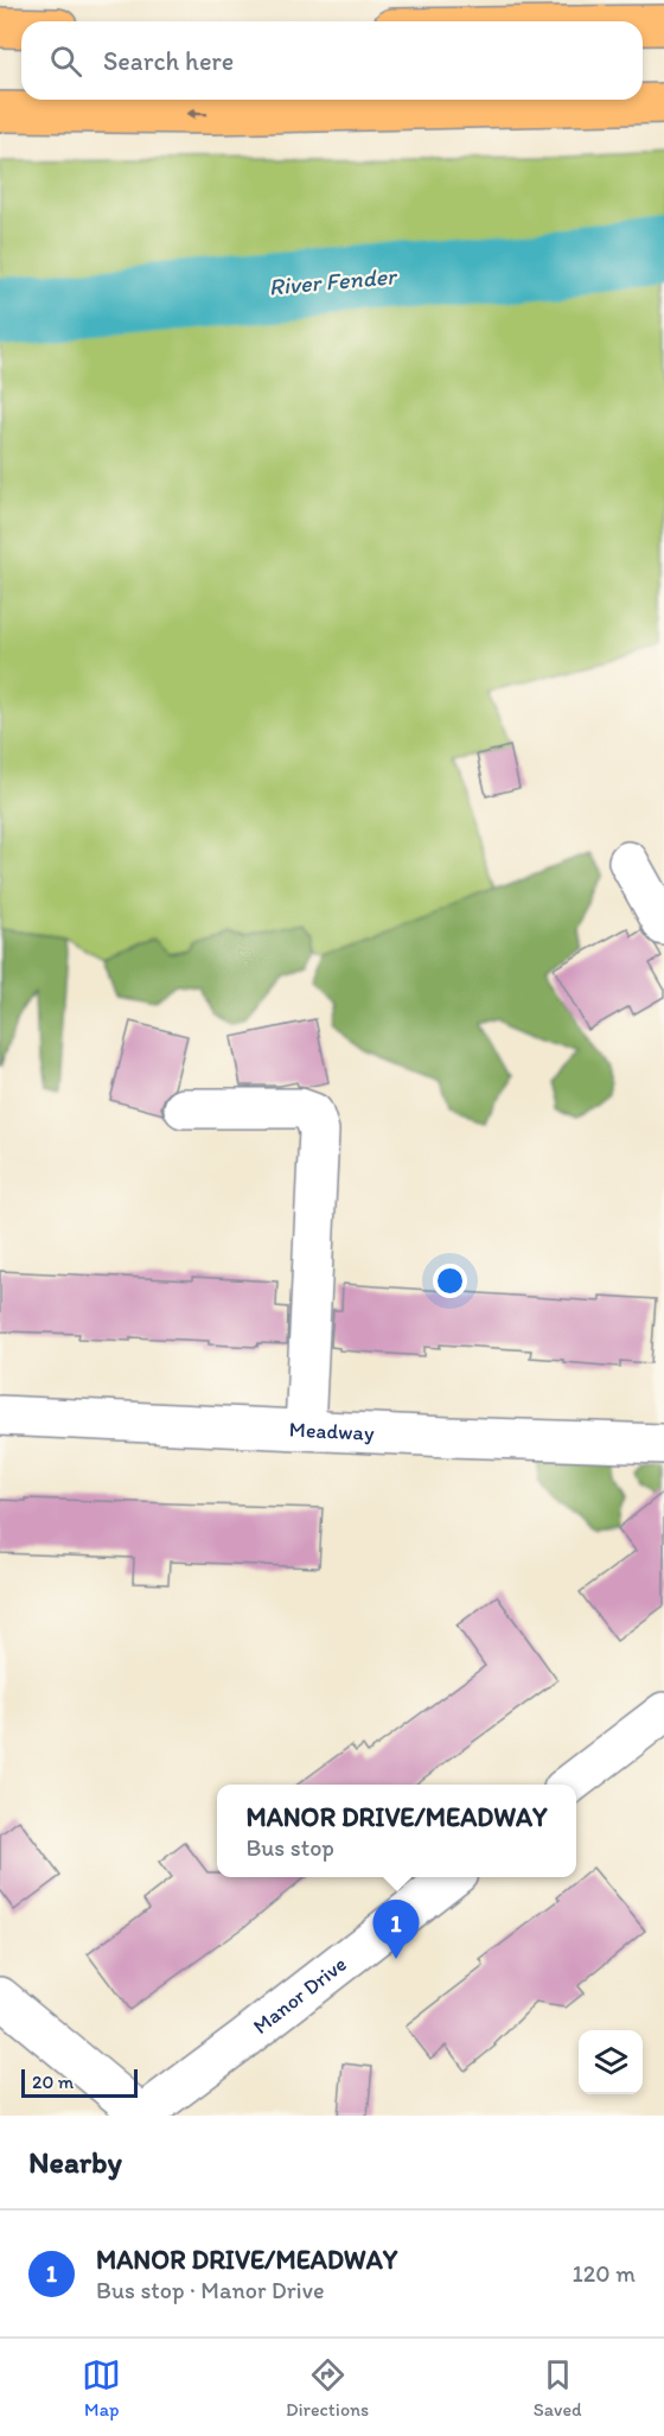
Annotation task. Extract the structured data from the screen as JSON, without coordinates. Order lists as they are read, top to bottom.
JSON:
{
  "streets": {
    "street": ["Meadway", "Manor Drive"]
  },
  "water": ["River Fender"],
  "scale_bar": "20 m",
  "page": {
    "search": "Search here",
    "popup": ["MANOR DRIVE/MEADWAY", "Bus stop"],
    "pins": "1",
    "scale": "20 m",
    "heading": "Nearby",
    "list": [
      {
        "mark": "1",
        "name": "MANOR DRIVE/MEADWAY",
        "note": "Bus stop · Manor Drive",
        "value": "120 m"
      }
    ],
    "nav": ["Map", "Directions", "Saved"]
  }
}
